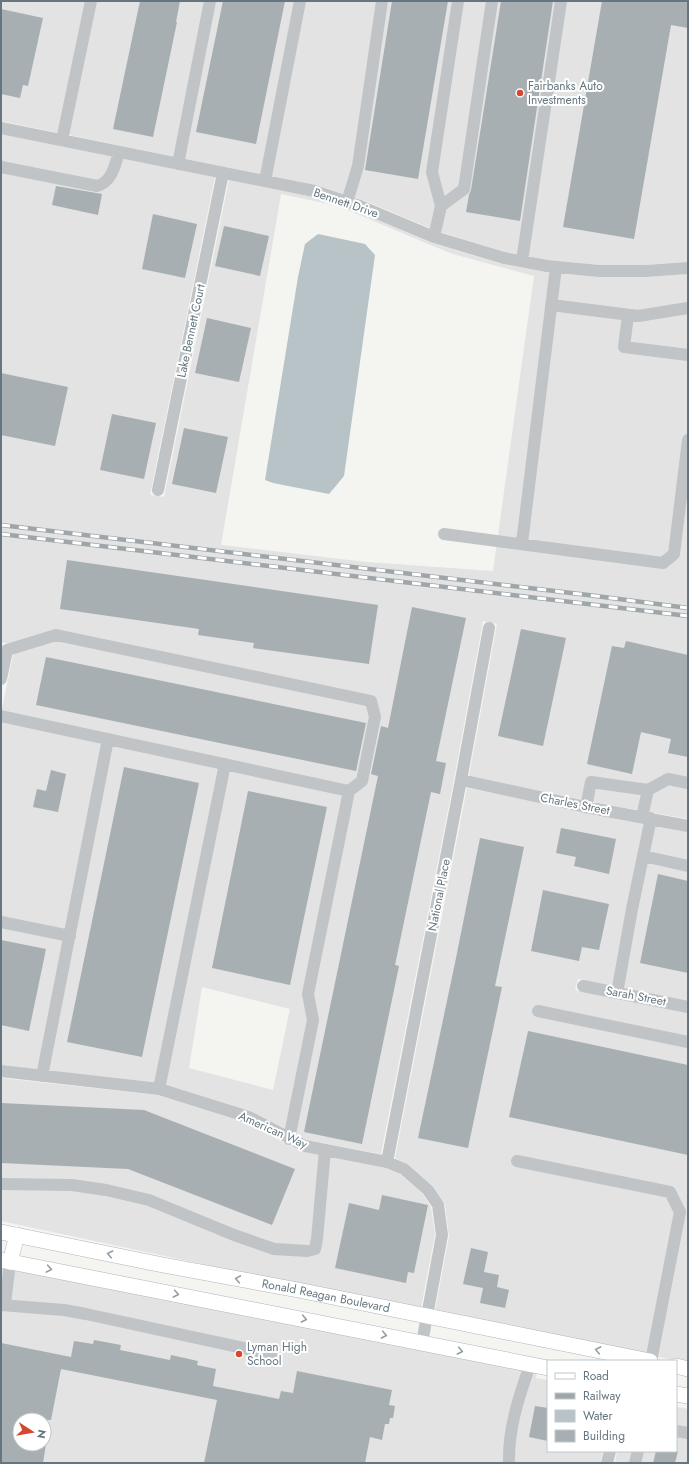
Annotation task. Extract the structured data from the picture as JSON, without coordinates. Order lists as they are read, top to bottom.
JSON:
{
  "streets": {
    "main road": ["Ronald Reagan Boulevard"],
    "street": [
      "Bennett Drive",
      "Lake Bennett Court",
      "Charles Street",
      "National Place",
      "Sarah Street",
      "American Way"
    ]
  },
  "crossings": [
    ["Bennett Drive", "Lake Bennett Court"],
    ["Charles Street", "National Place"],
    ["National Place", "American Way"],
    ["American Way", "Ronald Reagan Boulevard"]
  ],
  "places": ["Fairbanks Auto Investments", "Lyman High School"],
  "legend": [
    "Road",
    "Railway",
    "Water",
    "Building"
  ],
  "north": "right"
}
